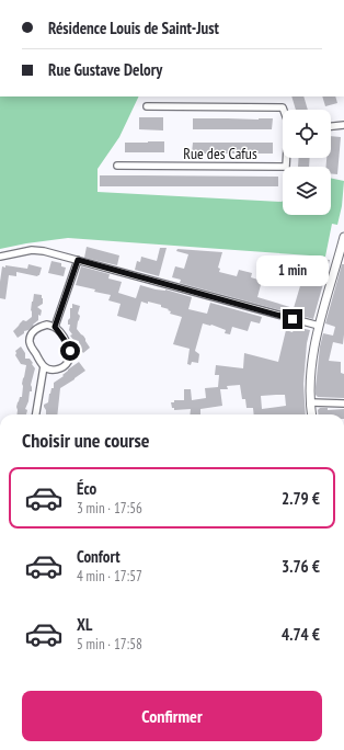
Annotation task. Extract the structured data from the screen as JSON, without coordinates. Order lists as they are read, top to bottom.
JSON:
{
  "streets": {
    "street": ["Rue des Cafus"]
  },
  "page": {
    "banner": ["Résidence Louis de Saint-Just", "Rue Gustave Delory"],
    "bubble": "1 min",
    "heading": "Choisir une course",
    "list": [
      {
        "name": "Éco",
        "note": "3 min · 17:56",
        "value": "2.79 €"
      },
      {
        "name": "Confort",
        "note": "4 min · 17:57",
        "value": "3.76 €"
      },
      {
        "name": "XL",
        "note": "5 min · 17:58",
        "value": "4.74 €"
      }
    ],
    "buttons": "Confirmer"
  }
}
